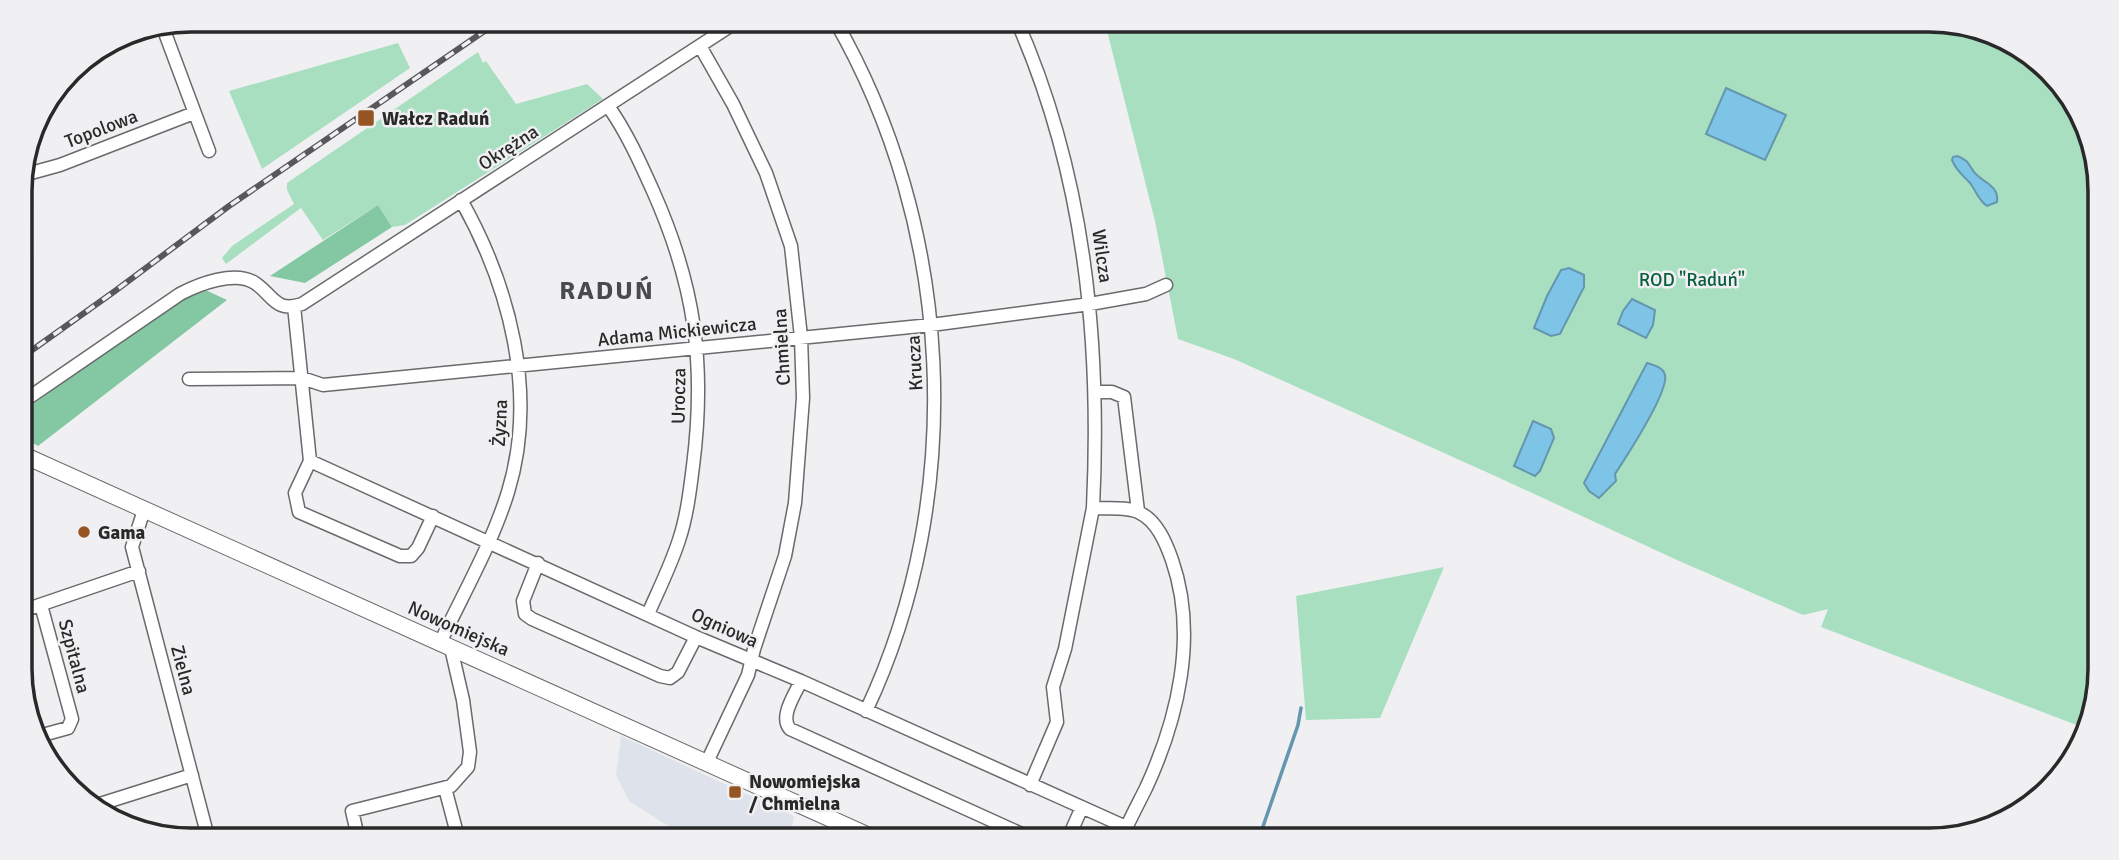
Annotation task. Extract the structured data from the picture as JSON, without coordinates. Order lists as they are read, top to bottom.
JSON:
{
  "streets": {
    "street": [
      "Topolowa",
      "Okrężna",
      "Wilcza",
      "Adama Mickiewicza",
      "Chmielna",
      "Krucza",
      "Urocza",
      "Żyzna",
      "Ogniowa",
      "Nowomiejska",
      "Szpitalna",
      "Zielna"
    ]
  },
  "crossings": [
    ["Okrężna", "Chmielna"],
    ["Okrężna", "Urocza"],
    ["Okrężna", "Żyzna"],
    ["Wilcza", "Adama Mickiewicza"],
    ["Wilcza", "Ogniowa"],
    ["Adama Mickiewicza", "Chmielna"],
    ["Adama Mickiewicza", "Krucza"],
    ["Adama Mickiewicza", "Urocza"],
    ["Adama Mickiewicza", "Żyzna"],
    ["Chmielna", "Ogniowa"],
    ["Chmielna", "Nowomiejska"],
    ["Krucza", "Ogniowa"],
    ["Urocza", "Ogniowa"],
    ["Żyzna", "Ogniowa"],
    ["Żyzna", "Nowomiejska"],
    ["Nowomiejska", "Zielna"]
  ],
  "districts": ["RADUŃ"],
  "parks": ["ROD \"Raduń\""],
  "places": {
    "transit": ["Wałcz Raduń", "Nowomiejska / Chmielna"],
    "other": ["Gama"]
  }
}
